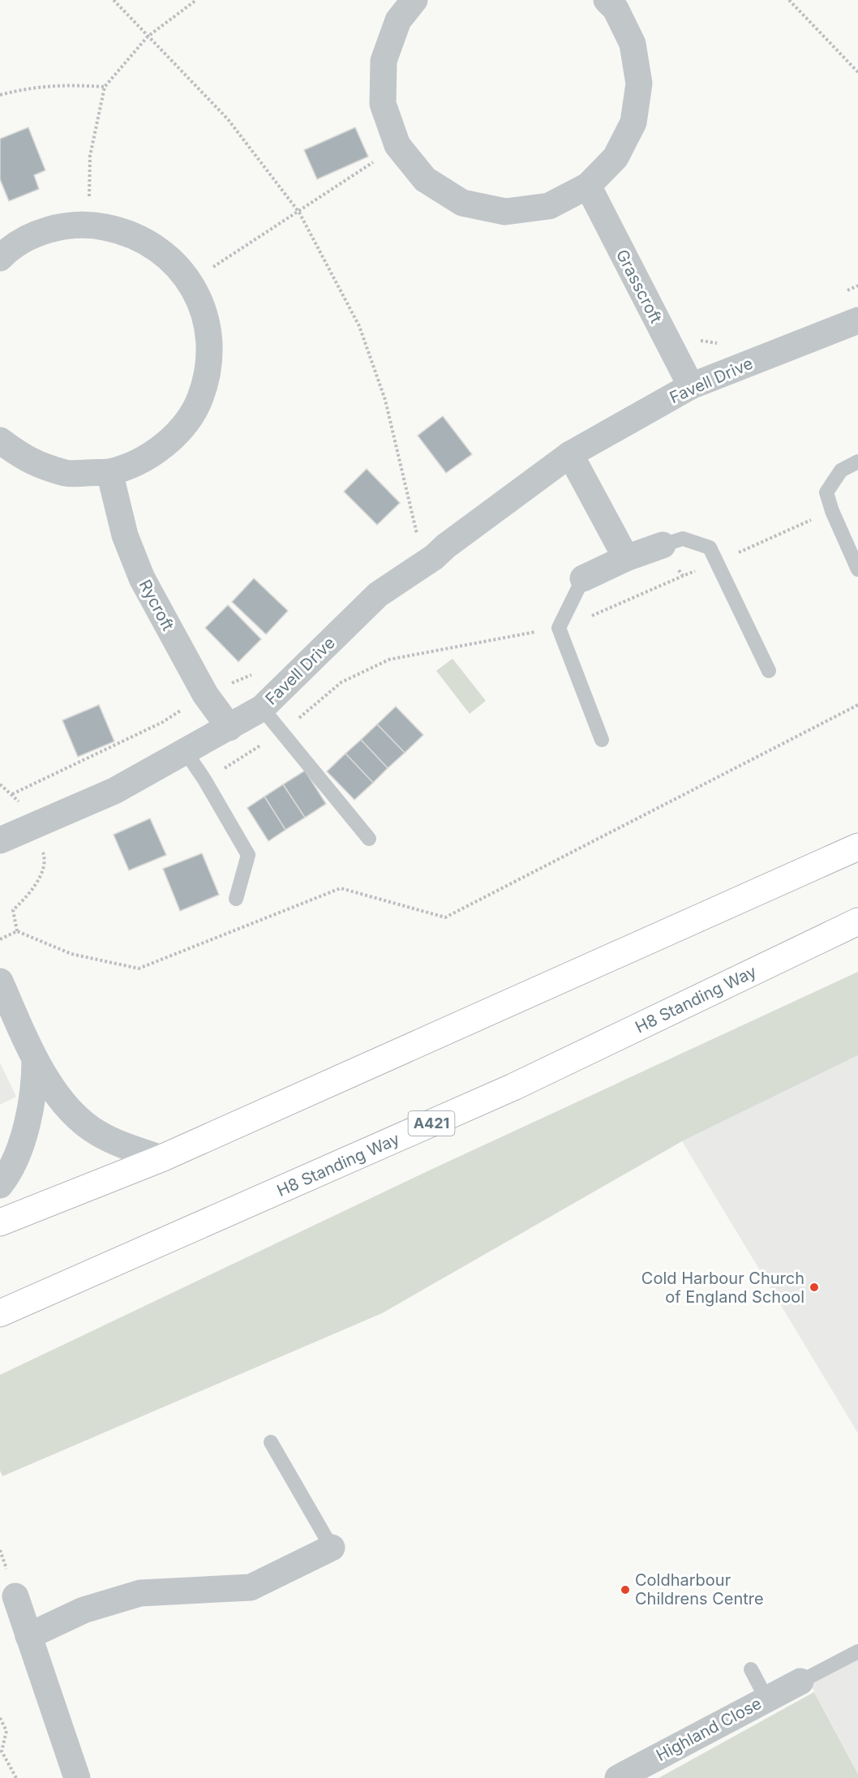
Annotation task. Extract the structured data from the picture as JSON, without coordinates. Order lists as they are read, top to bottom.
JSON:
{
  "streets": {
    "highway": ["H8 Standing Way", "A421"],
    "street": [
      "Grasscroft",
      "Favell Drive",
      "Rycroft",
      "Highland Close"
    ]
  },
  "crossings": [
    ["Grasscroft", "Favell Drive"],
    ["Favell Drive", "Rycroft"]
  ],
  "places": ["Cold Harbour Church of England School", "Coldharbour Childrens Centre"]
}
